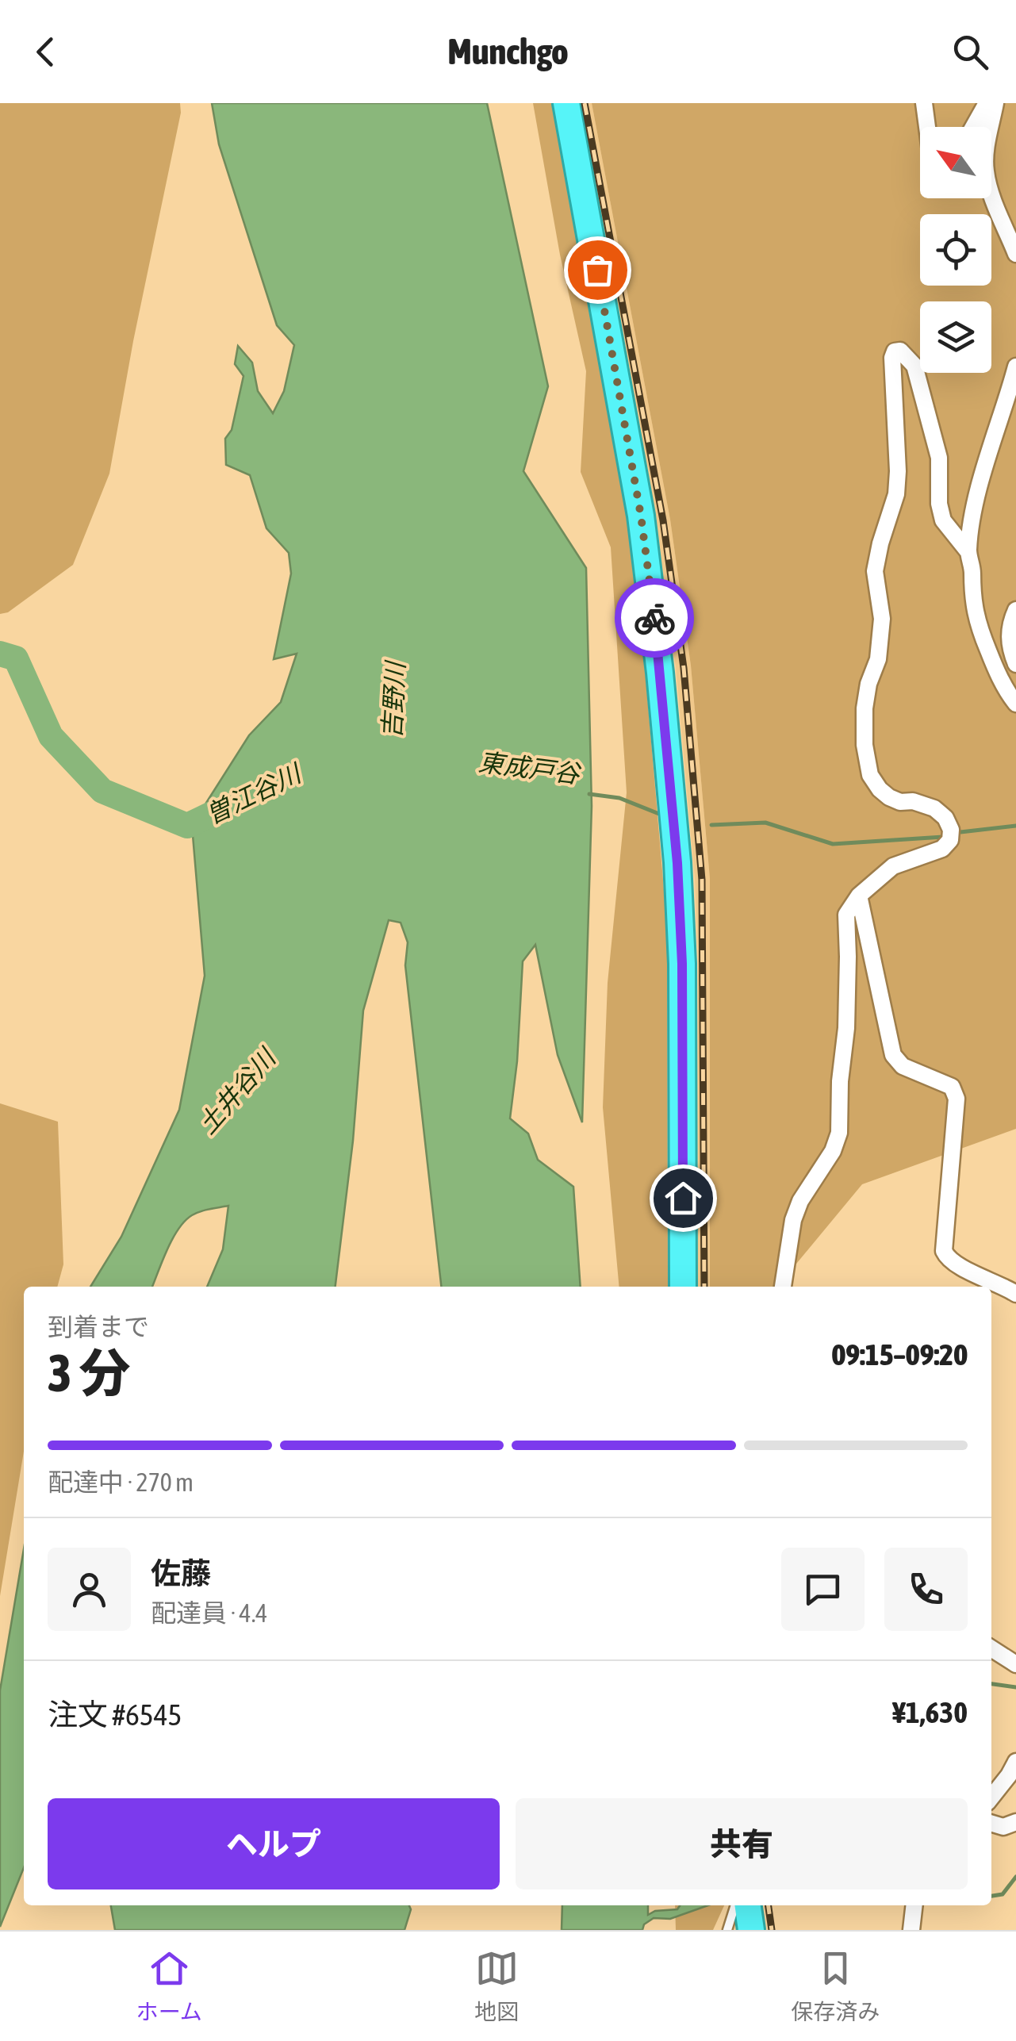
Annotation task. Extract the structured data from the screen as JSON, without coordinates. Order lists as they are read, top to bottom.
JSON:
{
  "water": [
    "吉野川",
    "東成戸谷",
    "曽江谷川",
    "土井谷川"
  ],
  "north": "top left",
  "page": {
    "header": "Munchgo",
    "heading": ["3 分", "到着まで", "09:15–09:20"],
    "panel": [
      "佐藤",
      "配達員 · 4.4",
      "注文 #6545",
      "¥1,630"
    ],
    "bar": "配達中 · 270 m",
    "buttons": ["ヘルプ", "共有"],
    "tabs": ["ホーム", "地図", "保存済み"]
  }
}
